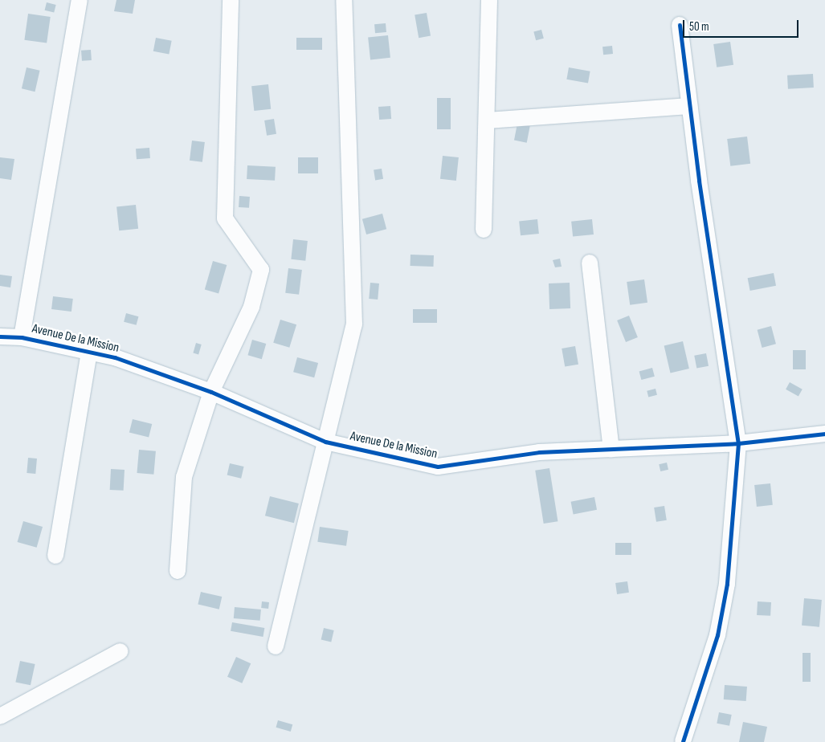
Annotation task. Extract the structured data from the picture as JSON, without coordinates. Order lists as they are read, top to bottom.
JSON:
{
  "streets": {
    "street": ["Avenue De la Mission"]
  },
  "scale_bar": "50 m"
}
